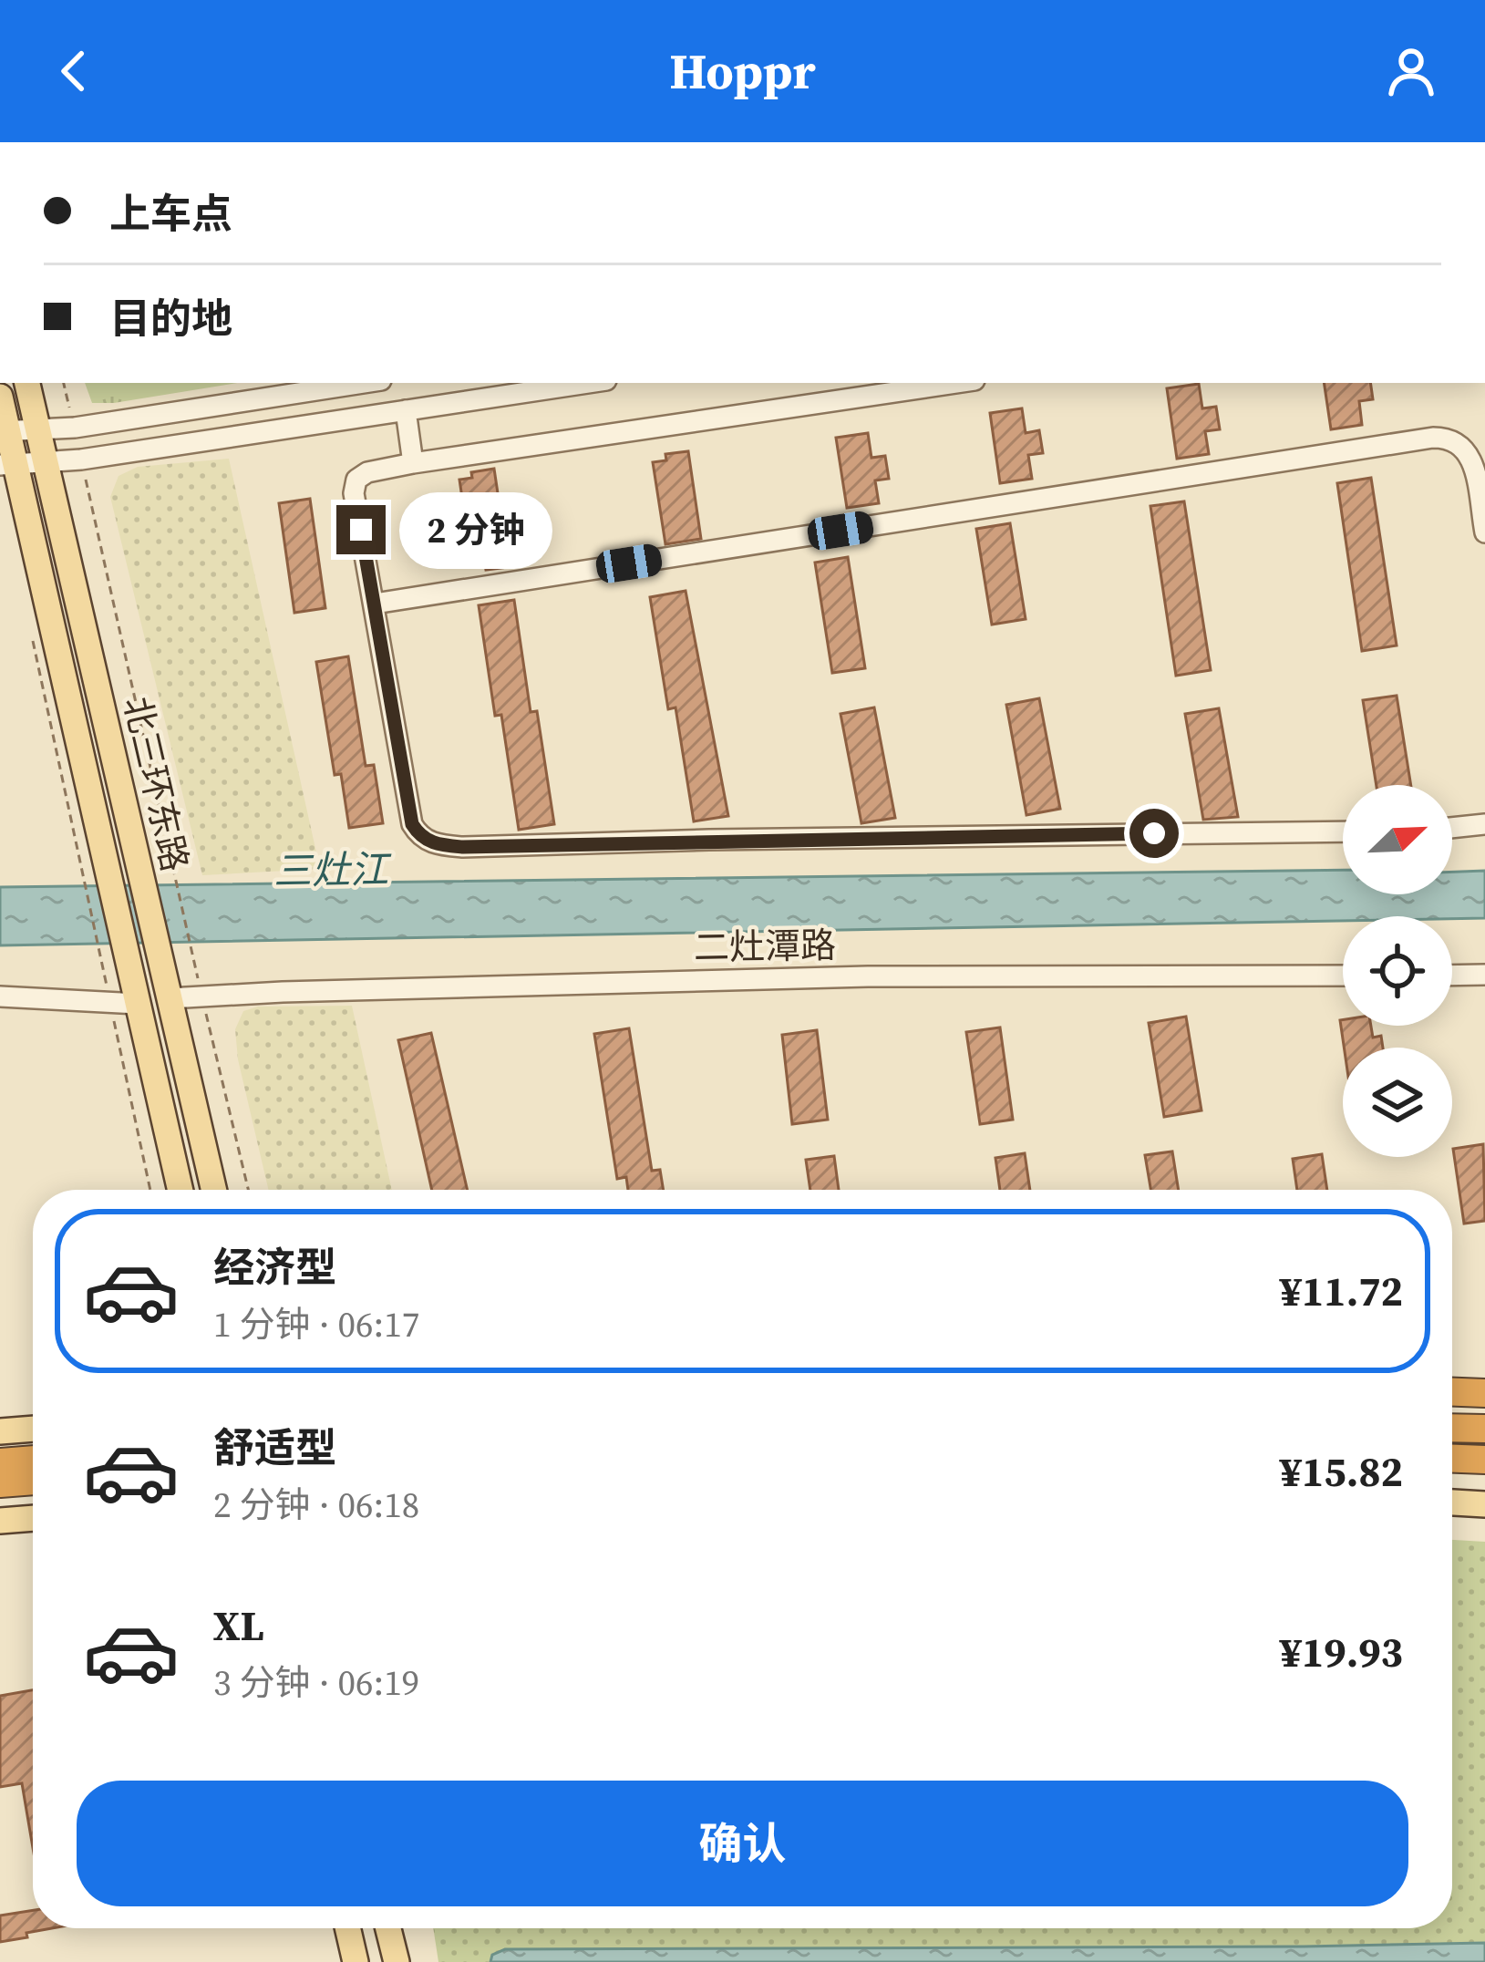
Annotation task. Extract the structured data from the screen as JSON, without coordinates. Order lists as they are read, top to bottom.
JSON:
{
  "streets": {
    "main road": ["北三环东路"],
    "street": ["二灶潭路"]
  },
  "crossings": [
    ["北三环东路", "二灶潭路"]
  ],
  "water": ["三灶江"],
  "north": "top right",
  "page": {
    "header": "Hoppr",
    "banner": ["上车点", "目的地"],
    "bubble": "2 分钟",
    "list": [
      {
        "name": "经济型",
        "note": "1 分钟 · 06:17",
        "value": "¥11.72"
      },
      {
        "name": "舒适型",
        "note": "2 分钟 · 06:18",
        "value": "¥15.82"
      },
      {
        "name": "XL",
        "note": "3 分钟 · 06:19",
        "value": "¥19.93"
      }
    ],
    "buttons": "确认"
  }
}
